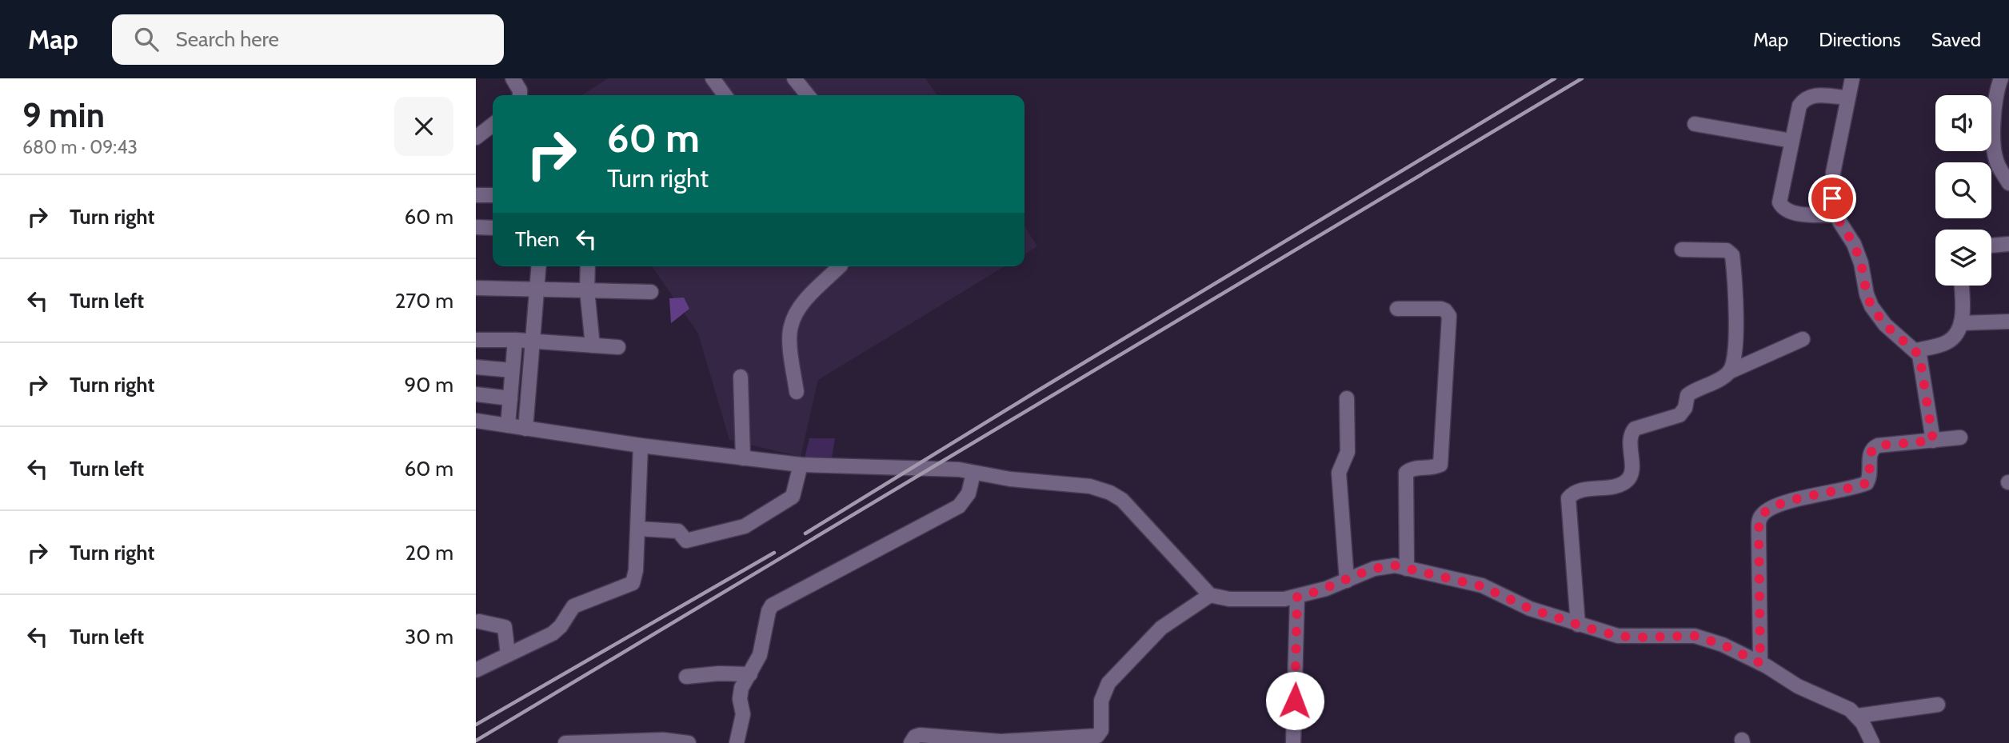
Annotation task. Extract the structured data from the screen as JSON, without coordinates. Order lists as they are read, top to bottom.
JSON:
{
  "page": {
    "header": "Map",
    "search": "Search here",
    "nav": ["Map", "Directions", "Saved"],
    "heading": ["9 min", "680 m · 09:43"],
    "turn": ["60 m", "Turn right"],
    "list": [
      {
        "name": "Turn right",
        "value": "60 m"
      },
      {
        "name": "Turn left",
        "value": "270 m"
      },
      {
        "name": "Turn right",
        "value": "90 m"
      },
      {
        "name": "Turn left",
        "value": "60 m"
      },
      {
        "name": "Turn right",
        "value": "20 m"
      },
      {
        "name": "Turn left",
        "value": "30 m"
      }
    ],
    "then": "Then"
  }
}
